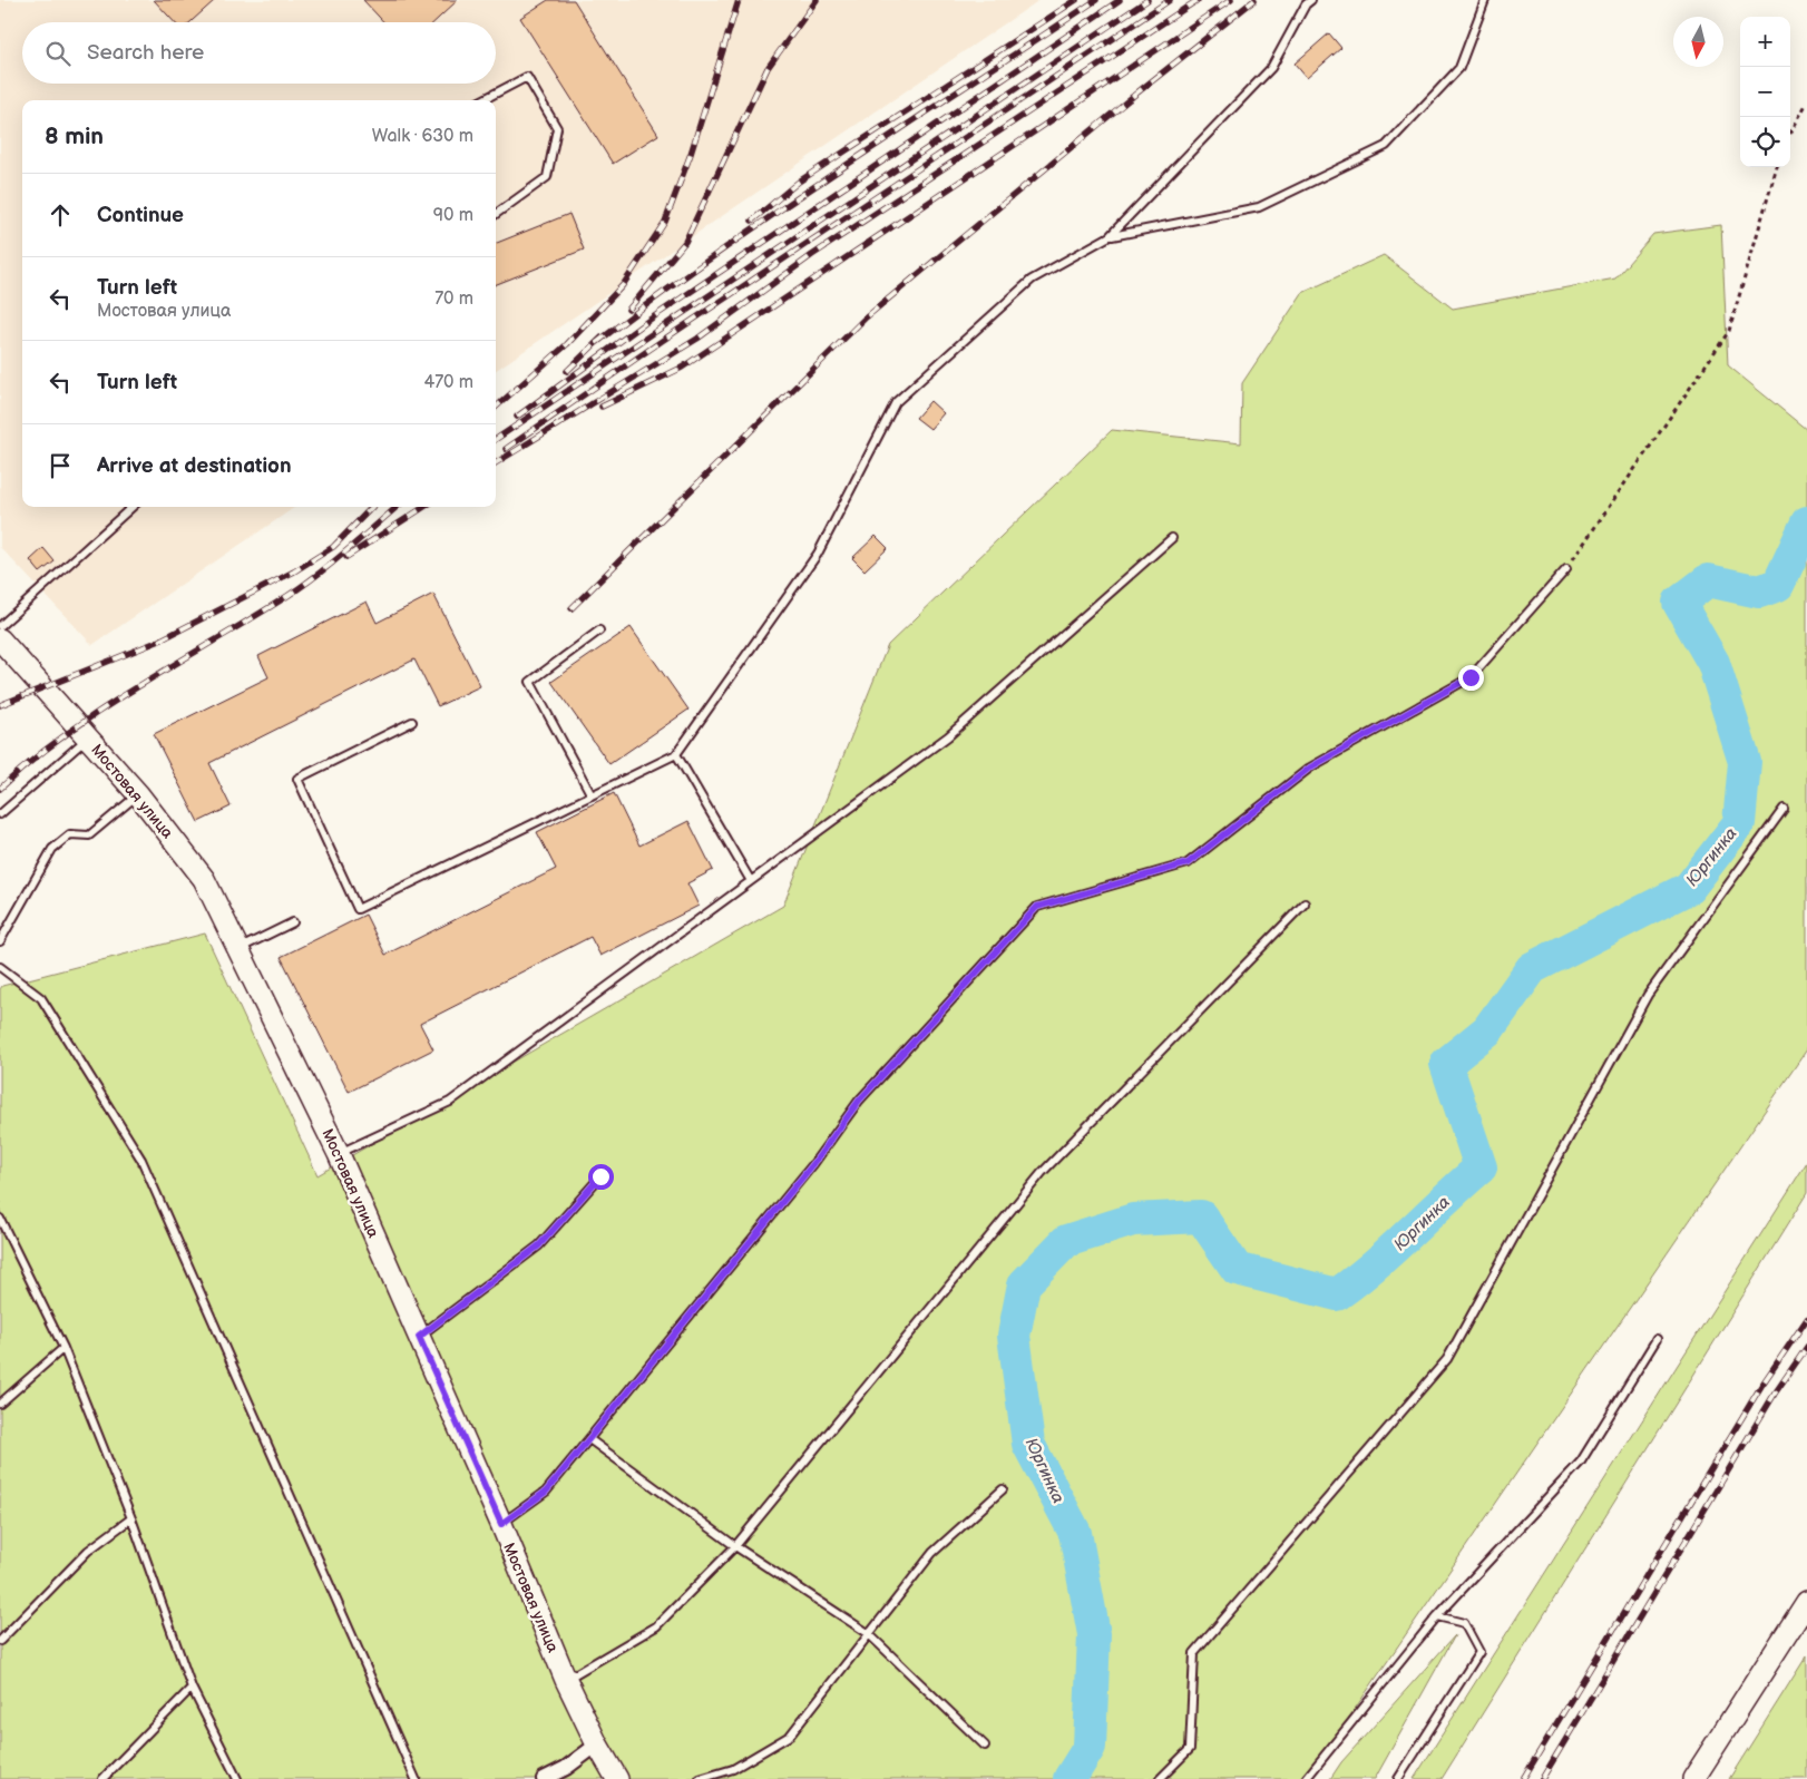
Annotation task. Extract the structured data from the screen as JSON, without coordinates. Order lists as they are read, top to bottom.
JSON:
{
  "streets": {
    "street": ["Мостовая улица"]
  },
  "water": ["Юргинка"],
  "north": "bottom",
  "page": {
    "map_buttons": ["+", "−"],
    "search": "Search here",
    "heading": ["8 min", "Walk · 630 m"],
    "list": [
      ["Continue", "90 m"],
      ["Turn left", "Мостовая улица", "70 m"],
      ["Turn left", "470 m"],
      "Arrive at destination"
    ]
  }
}
